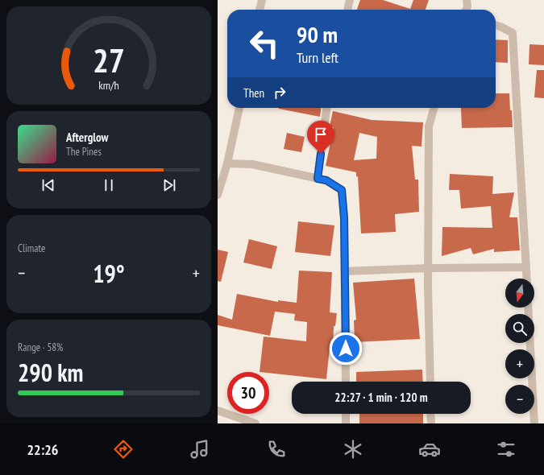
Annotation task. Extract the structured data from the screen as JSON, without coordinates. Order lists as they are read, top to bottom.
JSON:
{
  "north": "bottom",
  "page": {
    "turn": ["90 m", "Turn left"],
    "then": "Then",
    "song": ["Afterglow", "The Pines"],
    "tile": [
      "Climate",
      ["Range · 58%", "290 km"]
    ],
    "heat": ["−", "19°", "+"],
    "map_buttons": ["+", "−"],
    "limit": "30",
    "trip": "22:27 · 1 min · 120 m",
    "tabs": "22:26",
    "gauge": ["27", "km/h"]
  }
}
